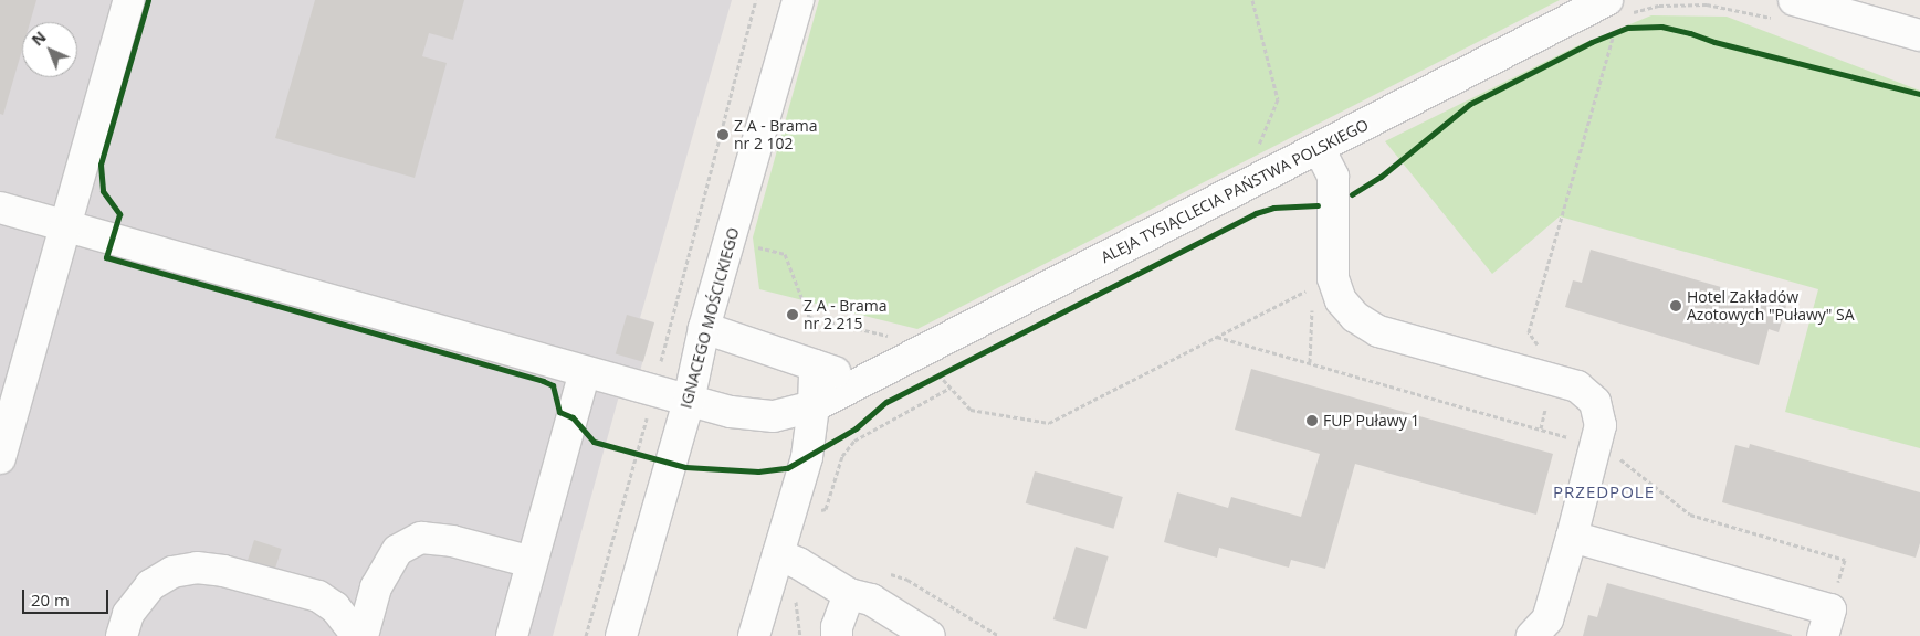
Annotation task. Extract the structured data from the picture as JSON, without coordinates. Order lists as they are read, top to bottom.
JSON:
{
  "streets": {
    "street": ["ALEJA TYSIĄCLECIA PAŃSTWA POLSKIEGO", "IGNACEGO MOŚCICKIEGO"]
  },
  "crossings": [
    ["ALEJA TYSIĄCLECIA PAŃSTWA POLSKIEGO", "IGNACEGO MOŚCICKIEGO"]
  ],
  "districts": ["PRZEDPOLE"],
  "places": [
    "Z A - Brama nr 2 102",
    "Hotel Zakładów Azotowych \"Puławy\" SA",
    "Z A - Brama nr 2 215",
    "FUP Puławy 1"
  ],
  "scale_bar": "20 m",
  "north": "top left"
}
